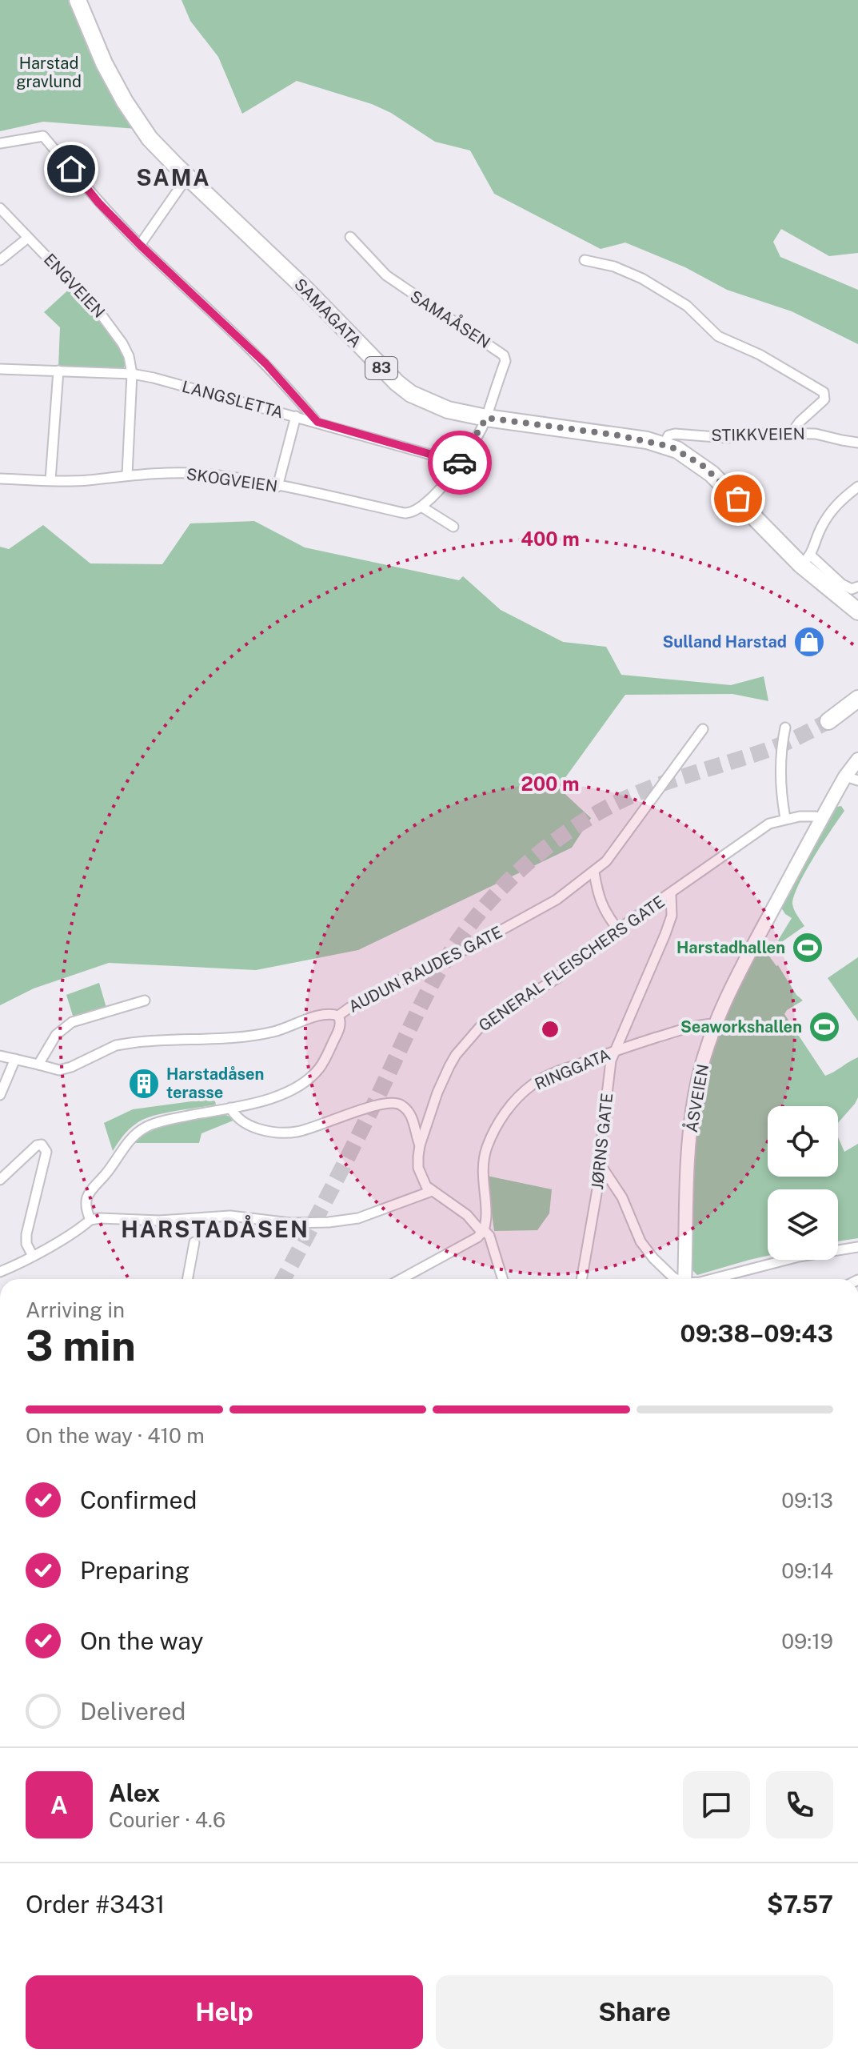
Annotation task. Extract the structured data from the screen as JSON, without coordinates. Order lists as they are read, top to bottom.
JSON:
{
  "streets": {
    "highway": ["SAMAGATA", "83"],
    "street": [
      "ENGVEIEN",
      "SAMAÅSEN",
      "LANGSLETTA",
      "STIKKVEIEN",
      "SKOGVEIEN",
      "GENERAL FLEISCHERS GATE",
      "AUDUN RAUDES GATE",
      "RINGGATA",
      "ÅSVEIEN",
      "JØRNS GATE"
    ]
  },
  "crossings": [
    ["ENGVEIEN", "LANGSLETTA"],
    ["SAMAGATA", "SAMAÅSEN"],
    ["SAMAGATA", "STIKKVEIEN"],
    ["GENERAL FLEISCHERS GATE", "ÅSVEIEN"],
    ["GENERAL FLEISCHERS GATE", "JØRNS GATE"],
    ["RINGGATA", "ÅSVEIEN"],
    ["RINGGATA", "JØRNS GATE"]
  ],
  "districts": ["SAMA", "HARSTADÅSEN"],
  "parks": ["Harstad gravlund"],
  "places": {
    "shop": ["Sulland Harstad"],
    "sports": ["Harstadhallen", "Seaworkshallen"],
    "building": ["Harstadåsen terasse"]
  },
  "page": {
    "heading": ["3 min", "Arriving in", "09:38–09:43"],
    "panel": [
      "Alex",
      "Courier · 4.6",
      "Order #3431",
      "$7.57"
    ],
    "bar": "On the way · 410 m",
    "list": [
      ["Confirmed", "09:13"],
      ["Preparing", "09:14"],
      ["On the way", "09:19"],
      "Delivered"
    ],
    "round": "A",
    "buttons": ["Help", "Share"]
  },
  "rings": ["400 m", "200 m"]
}
